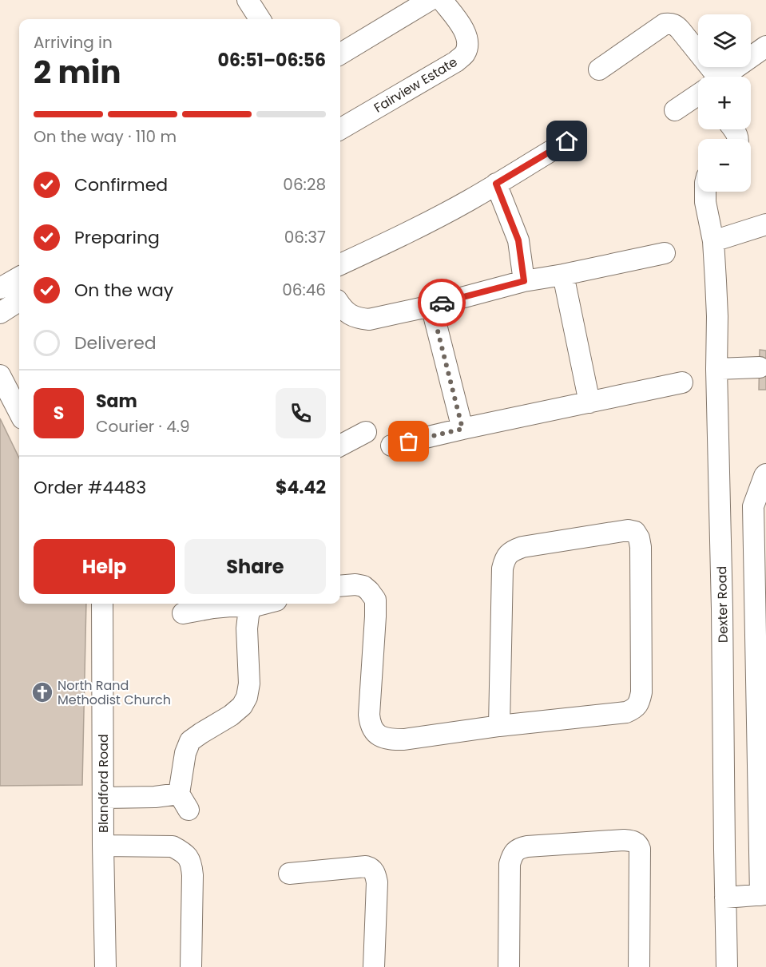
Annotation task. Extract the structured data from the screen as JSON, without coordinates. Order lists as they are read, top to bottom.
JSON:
{
  "streets": {
    "street": ["Fairview Estate", "Dexter Road", "Blandford Road"]
  },
  "places": {
    "church": ["North Rand Methodist Church"]
  },
  "page": {
    "map_buttons": ["+", "−"],
    "heading": ["2 min", "Arriving in", "06:51–06:56"],
    "panel": [
      "Sam",
      "Courier · 4.9",
      "Order #4483",
      "$4.42"
    ],
    "bar": "On the way · 110 m",
    "list": [
      ["Confirmed", "06:28"],
      ["Preparing", "06:37"],
      ["On the way", "06:46"],
      "Delivered"
    ],
    "round": "S",
    "buttons": ["Help", "Share"]
  }
}
